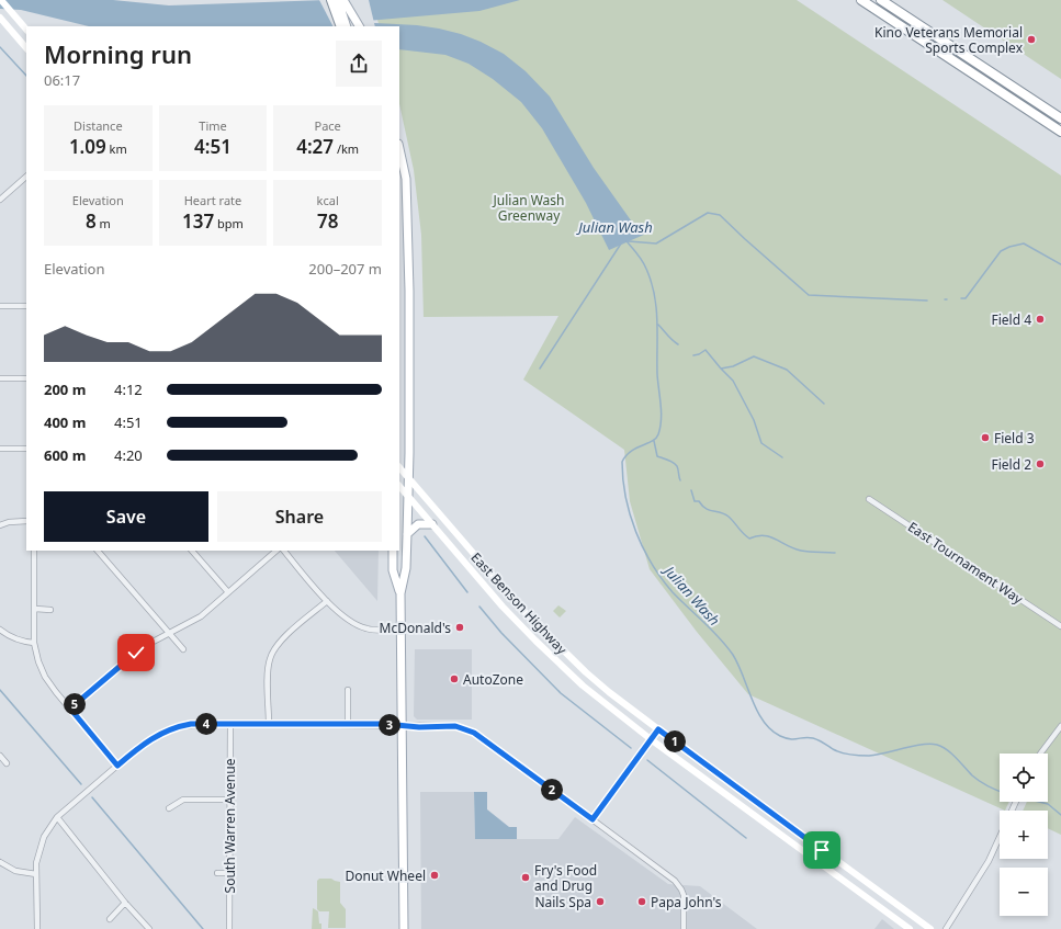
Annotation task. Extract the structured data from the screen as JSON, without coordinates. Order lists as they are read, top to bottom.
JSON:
{
  "streets": {
    "main road": ["East Benson Highway"],
    "street": ["East Tournament Way", "South Warren Avenue"]
  },
  "water": ["Julian Wash"],
  "parks": ["Julian Wash Greenway"],
  "places": [
    "Kino Veterans Memorial Sports Complex",
    "Field 4",
    "Field 3",
    "Field 2",
    "McDonald's",
    "AutoZone",
    "Donut Wheel",
    "Fry's Food and Drug",
    "Nails Spa",
    "Papa John's"
  ],
  "page": {
    "heading": ["Morning run", "06:17"],
    "stats": [
      ["Distance", "1.09 km"],
      ["Time", "4:51"],
      ["Pace", "4:27 /km"],
      ["Elevation", "8 m"],
      ["Heart rate", "137 bpm"],
      ["kcal", "78"]
    ],
    "chart": ["Elevation", "200–207 m"],
    "list": [
      {
        "name": "200 m",
        "note": "4:12"
      },
      {
        "name": "400 m",
        "note": "4:51"
      },
      {
        "name": "600 m",
        "note": "4:20"
      }
    ],
    "buttons": ["Save", "Share"],
    "pins": [
      "5",
      "4",
      "3",
      "1",
      "2"
    ],
    "map_buttons": ["+", "−"]
  }
}
